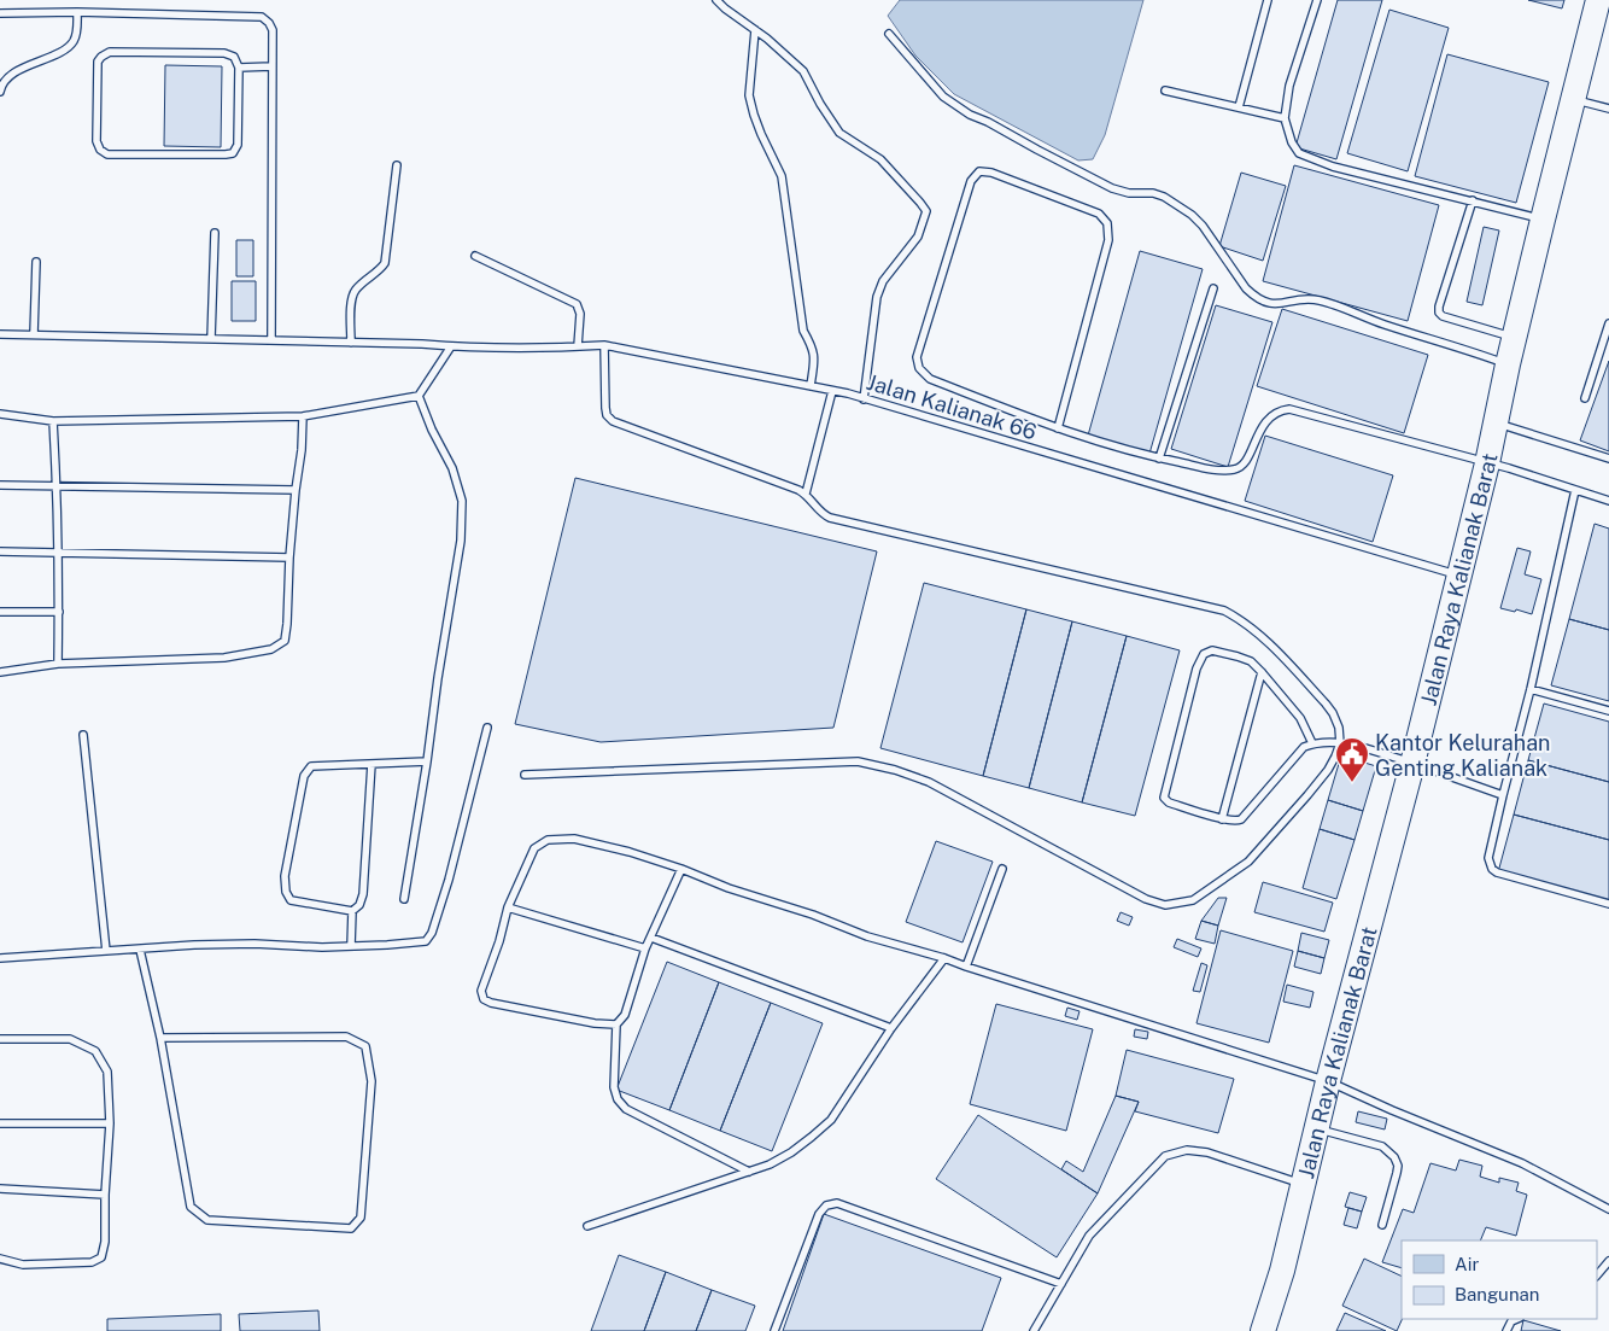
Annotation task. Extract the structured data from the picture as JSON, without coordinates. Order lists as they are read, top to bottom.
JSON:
{
  "streets": {
    "highway": ["Jalan Raya Kalianak Barat"],
    "lane": ["Jalan Kalianak 66"]
  },
  "crossings": [
    ["Jalan Kalianak 66", "Jalan Raya Kalianak Barat"]
  ],
  "places": {
    "public building": ["Kantor Kelurahan Genting Kalianak"]
  },
  "legend": ["Air", "Bangunan"]
}
